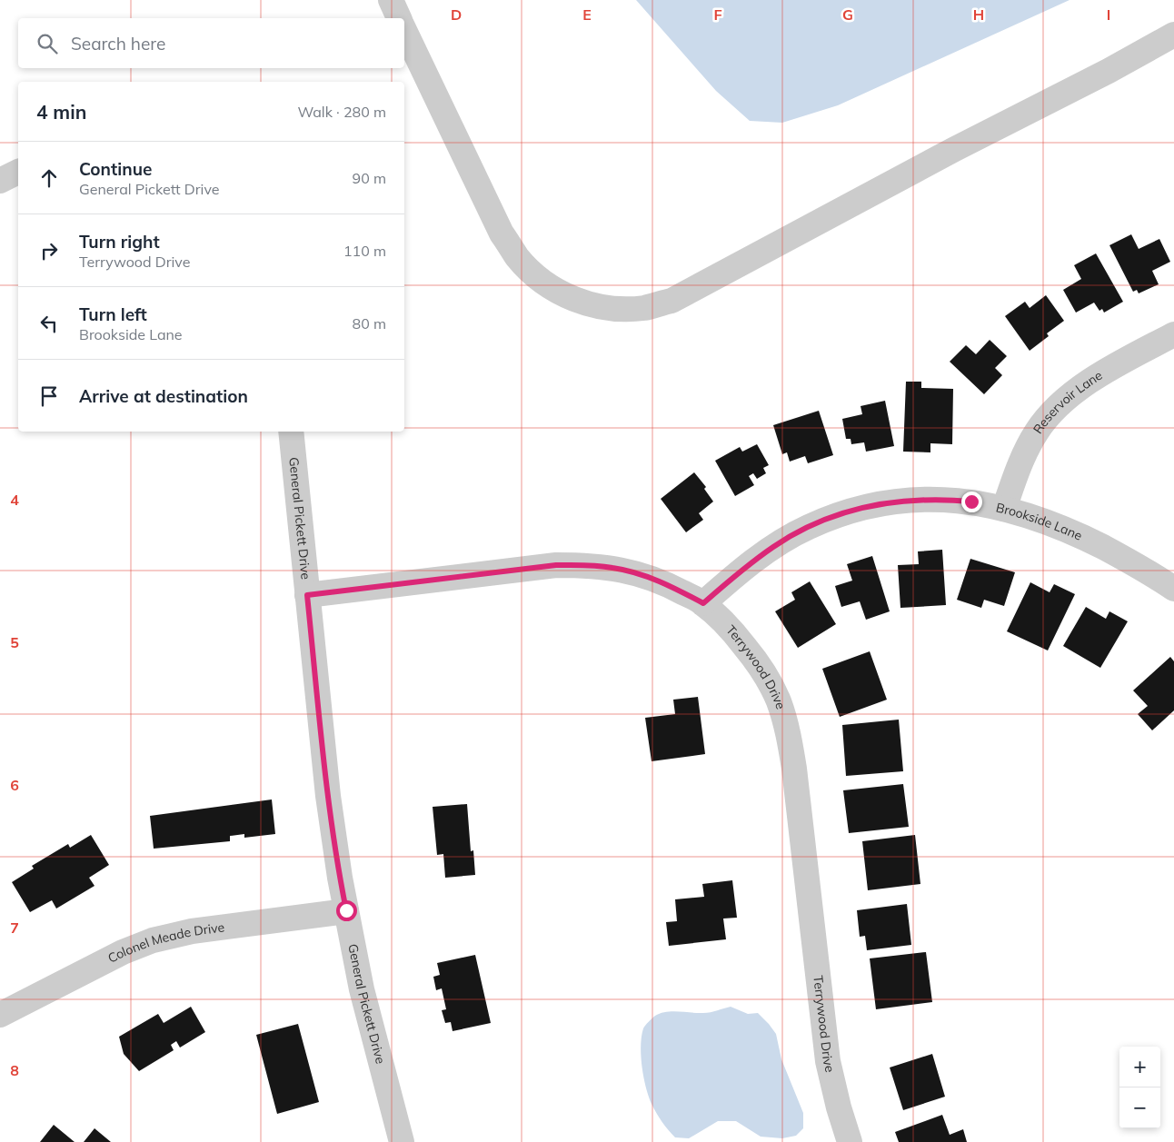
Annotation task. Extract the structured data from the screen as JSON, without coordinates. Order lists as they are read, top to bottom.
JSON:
{
  "streets": {
    "street": [
      "Reservoir Lane",
      "General Pickett Drive",
      "Brookside Lane",
      "Terrywood Drive",
      "Colonel Meade Drive"
    ]
  },
  "crossings": [
    ["Reservoir Lane", "Brookside Lane"],
    ["General Pickett Drive", "Terrywood Drive"],
    ["General Pickett Drive", "Colonel Meade Drive"],
    ["Brookside Lane", "Terrywood Drive"]
  ],
  "page": {
    "search": "Search here",
    "heading": ["4 min", "Walk · 280 m"],
    "list": [
      ["Continue", "General Pickett Drive", "90 m"],
      ["Turn right", "Terrywood Drive", "110 m"],
      ["Turn left", "Brookside Lane", "80 m"],
      "Arrive at destination"
    ],
    "map_buttons": ["+", "−"]
  },
  "grid": {
    "columns": [
      "D",
      "E",
      "F",
      "G",
      "H",
      "I"
    ],
    "rows": [
      "4",
      "5",
      "6",
      "7",
      "8"
    ]
  }
}
